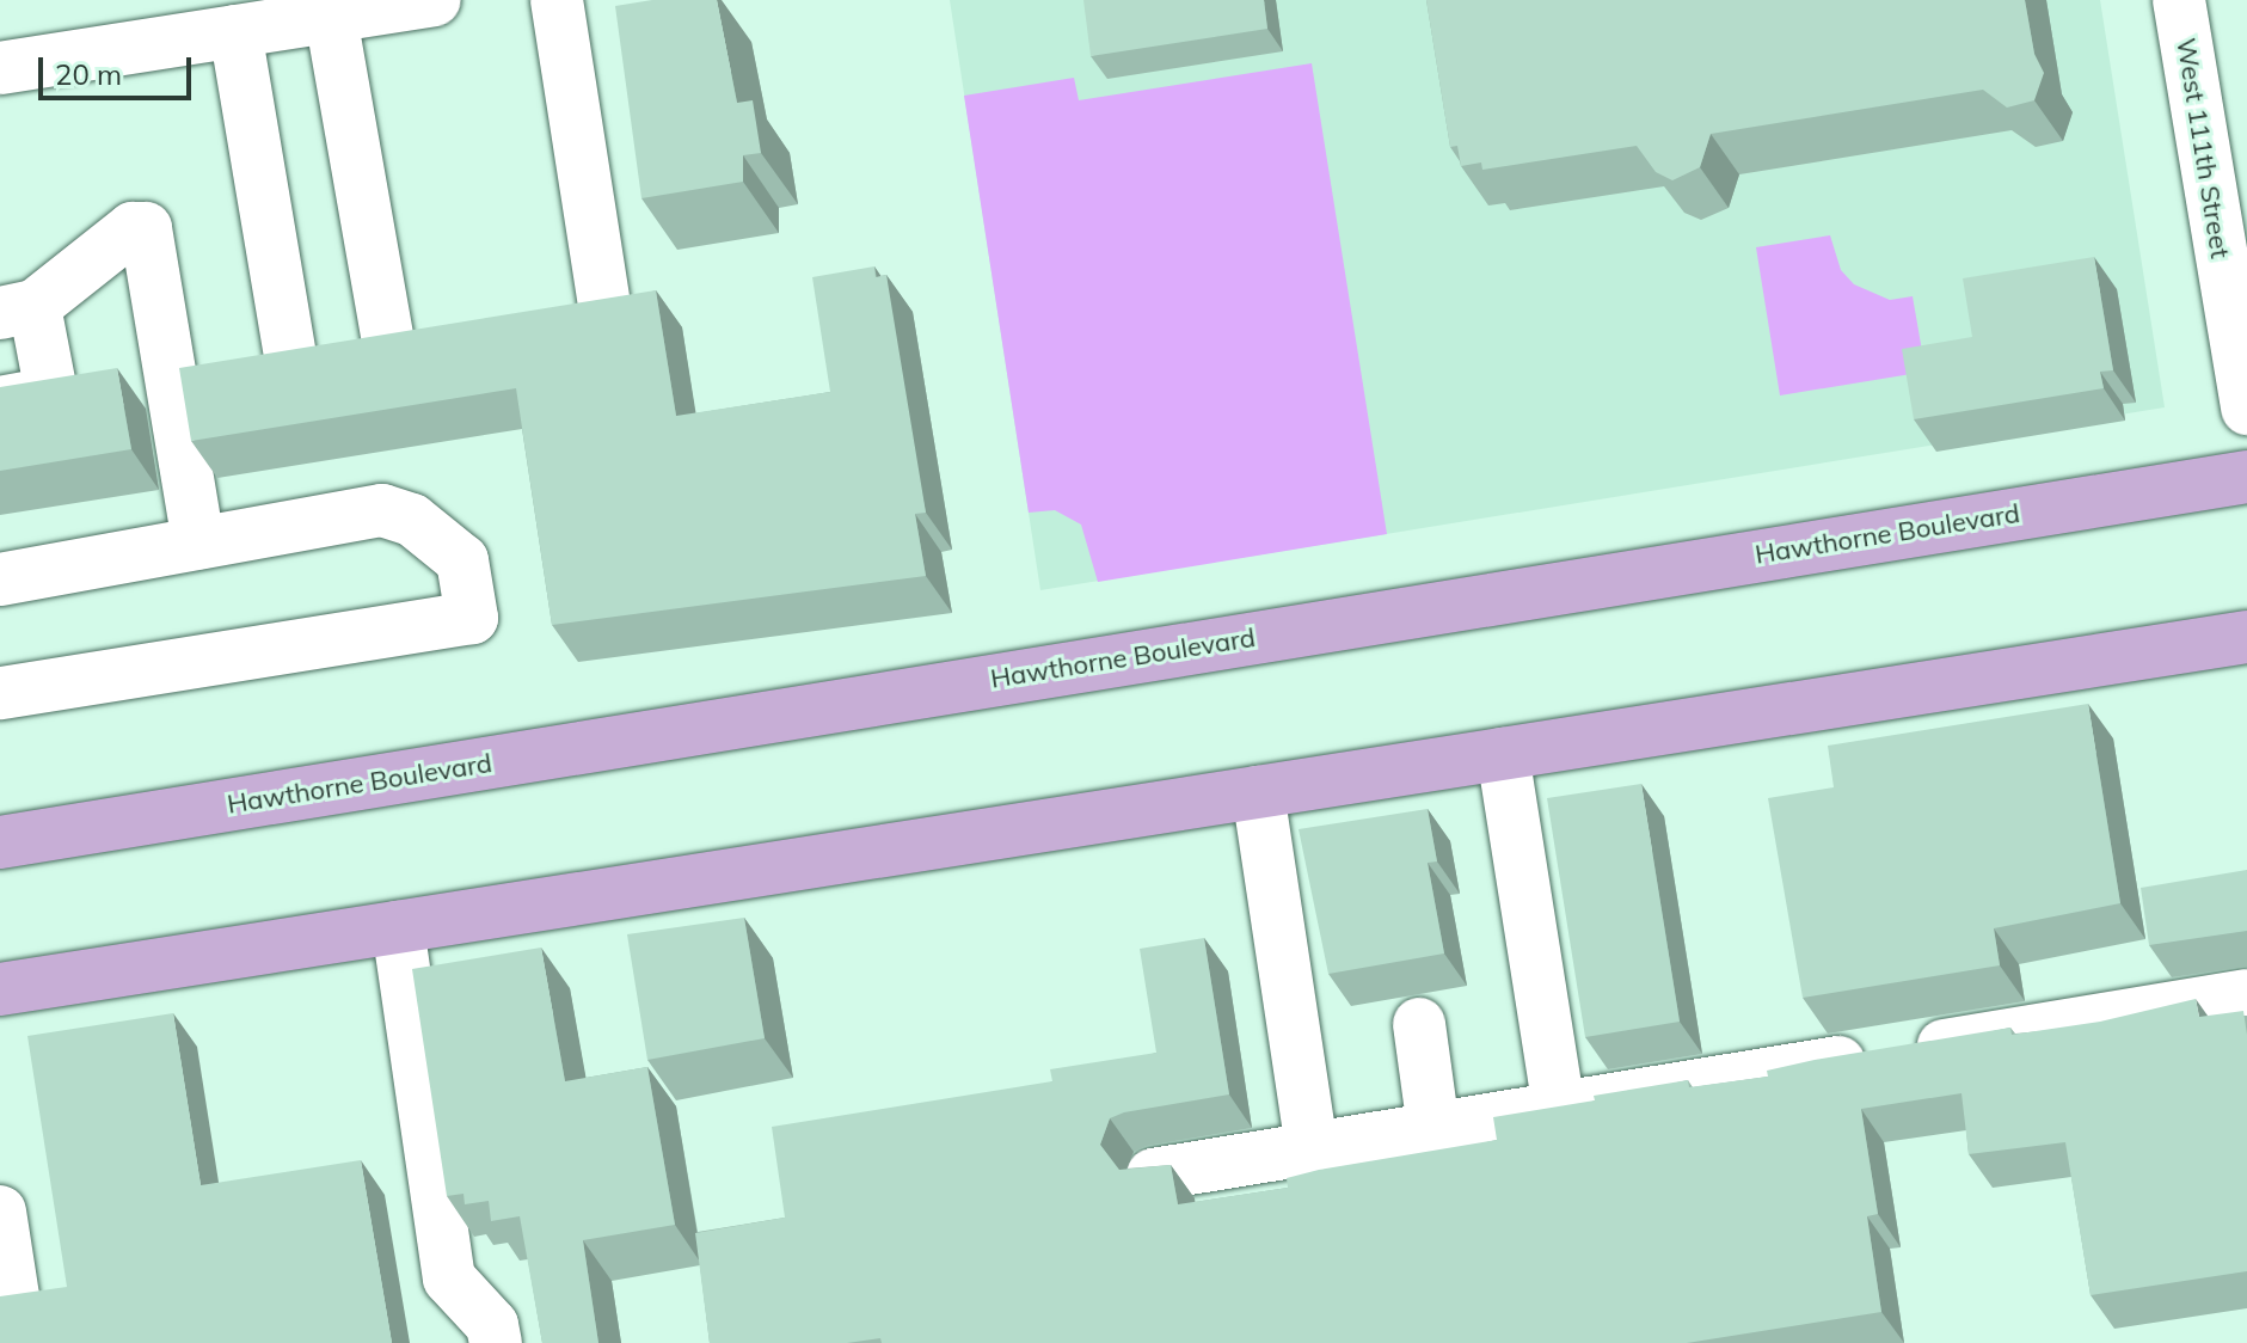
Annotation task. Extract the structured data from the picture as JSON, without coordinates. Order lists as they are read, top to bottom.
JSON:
{
  "streets": {
    "main road": ["Hawthorne Boulevard"],
    "street": ["West 111th Street"]
  },
  "scale_bar": "20 m"
}
